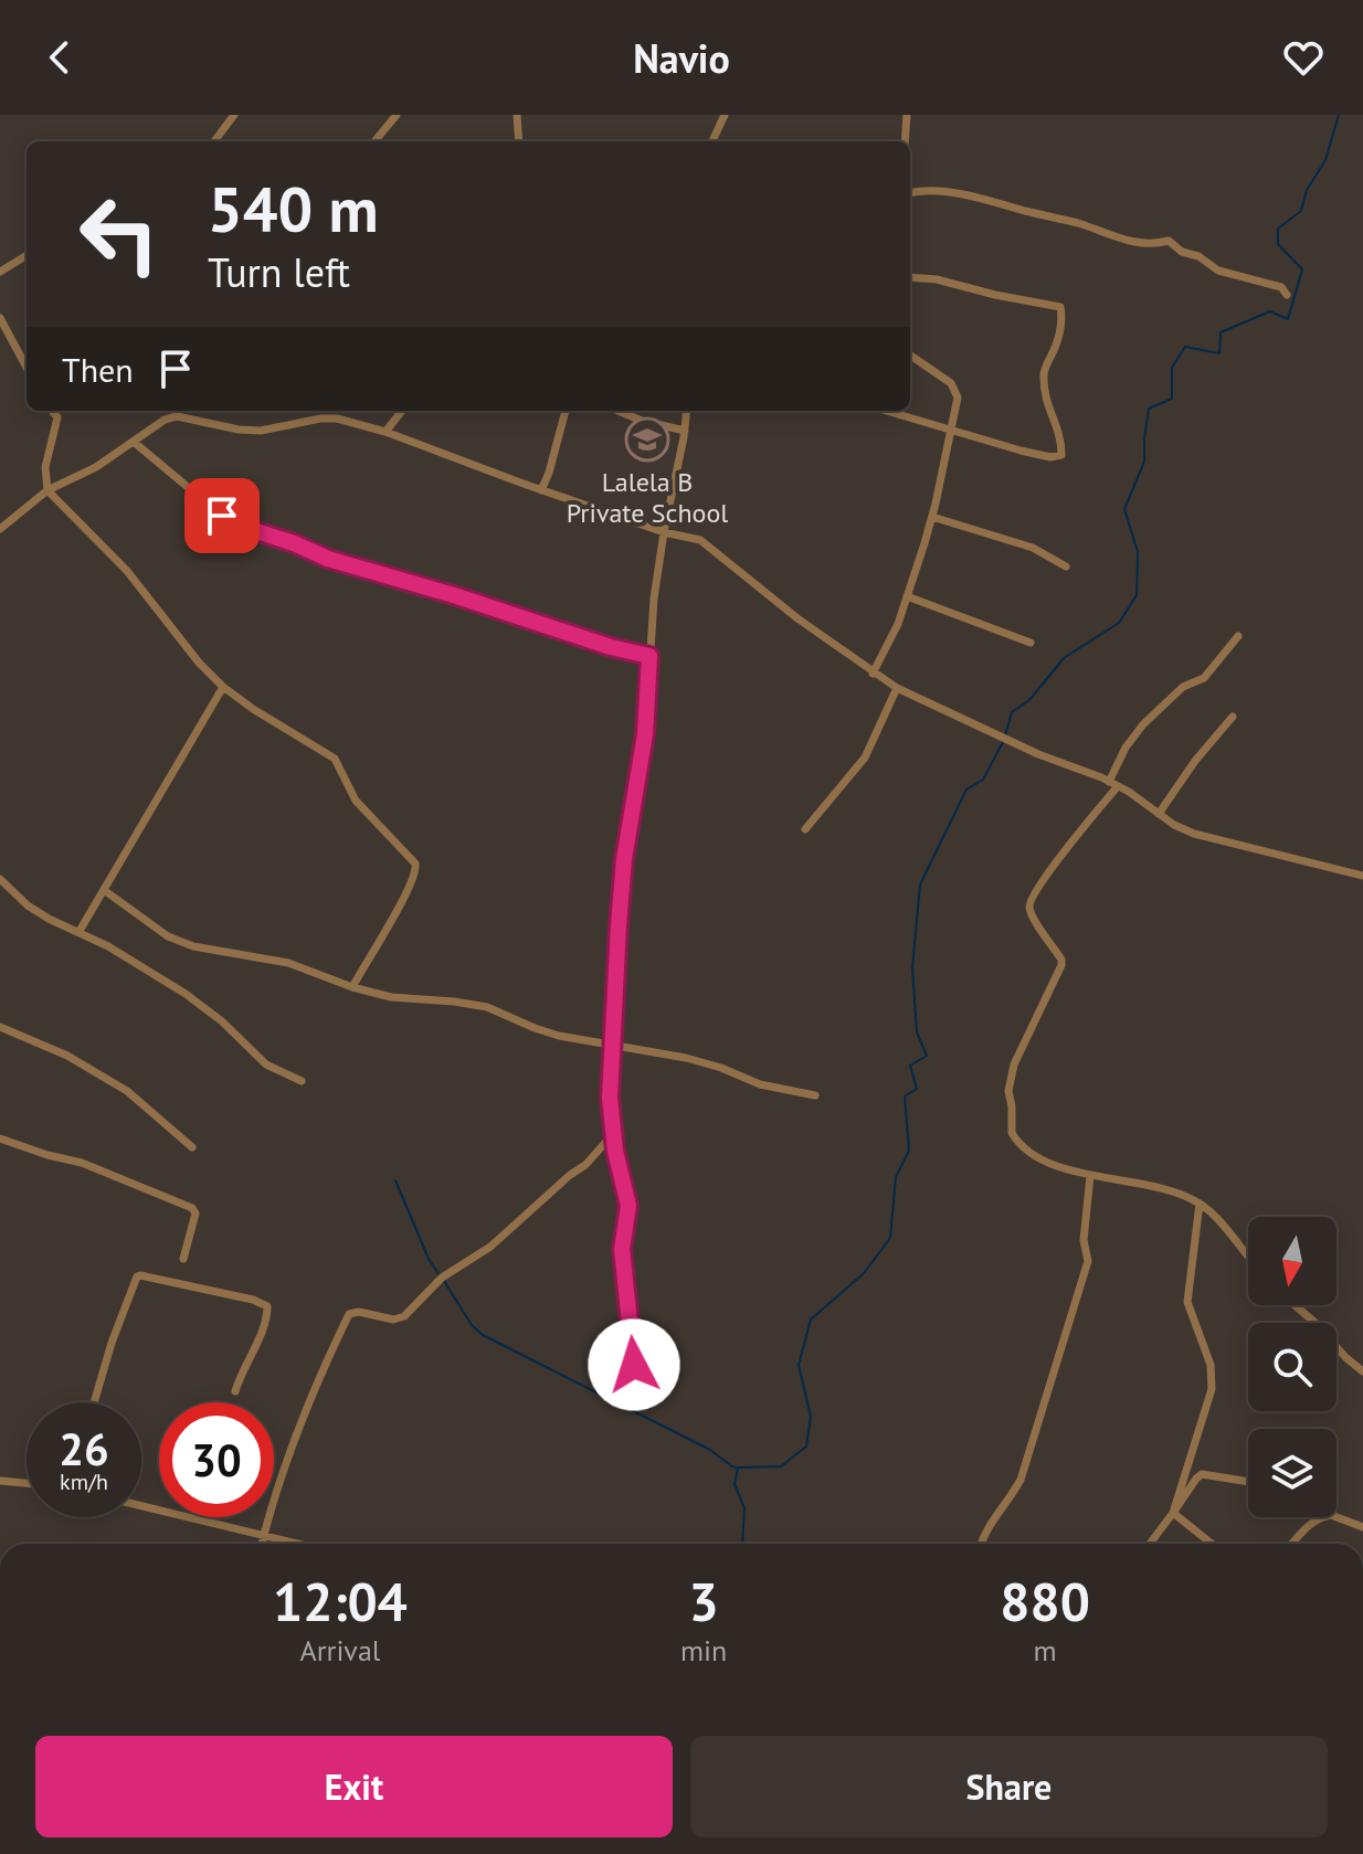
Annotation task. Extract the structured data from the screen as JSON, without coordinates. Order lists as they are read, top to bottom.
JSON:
{
  "places": {
    "school or university": ["Lalela B Private School"]
  },
  "north": "bottom",
  "page": {
    "header": "Navio",
    "turn": ["540 m", "Turn left"],
    "then": "Then",
    "speed": "26 km/h",
    "limit": "30",
    "eta": [
      "12:04",
      "Arrival",
      "3",
      "min",
      "880",
      "m"
    ],
    "buttons": ["Exit", "Share"]
  }
}
